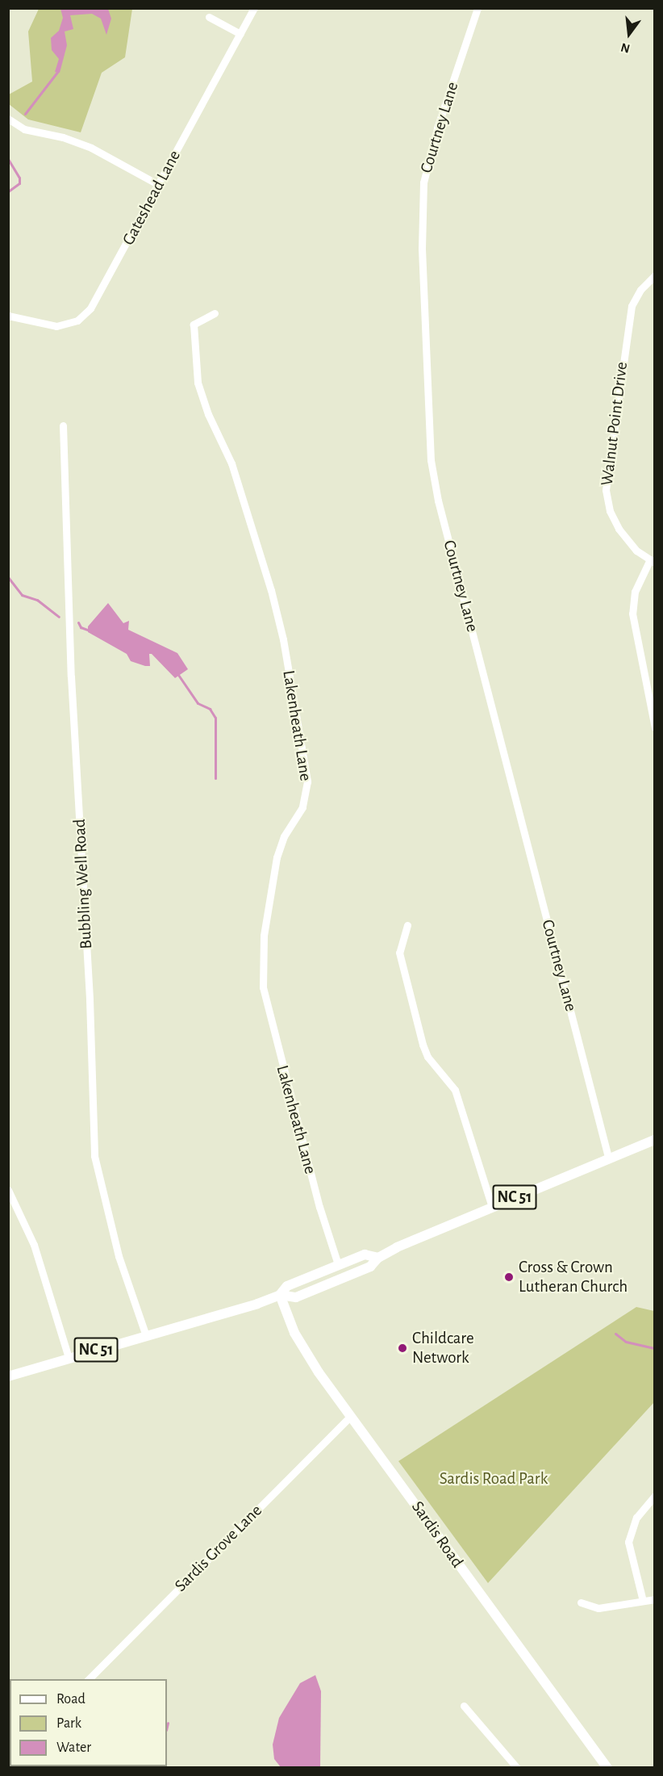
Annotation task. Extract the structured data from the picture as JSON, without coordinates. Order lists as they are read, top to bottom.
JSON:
{
  "streets": {
    "main road": ["NC 51", "Sardis Road"],
    "street": [
      "Courtney Lane",
      "Gateshead Lane",
      "Walnut Point Drive",
      "Lakenheath Lane",
      "Bubbling Well Road",
      "Sardis Grove Lane"
    ]
  },
  "crossings": [
    ["Courtney Lane", "NC 51"],
    ["Lakenheath Lane", "NC 51"],
    ["Bubbling Well Road", "NC 51"],
    ["NC 51", "Sardis Road"],
    ["Sardis Road", "Sardis Grove Lane"]
  ],
  "parks": ["Sardis Road Park"],
  "places": ["Cross & Crown Lutheran Church", "Childcare Network"],
  "legend": ["Road", "Park", "Water"],
  "north": "bottom"
}
